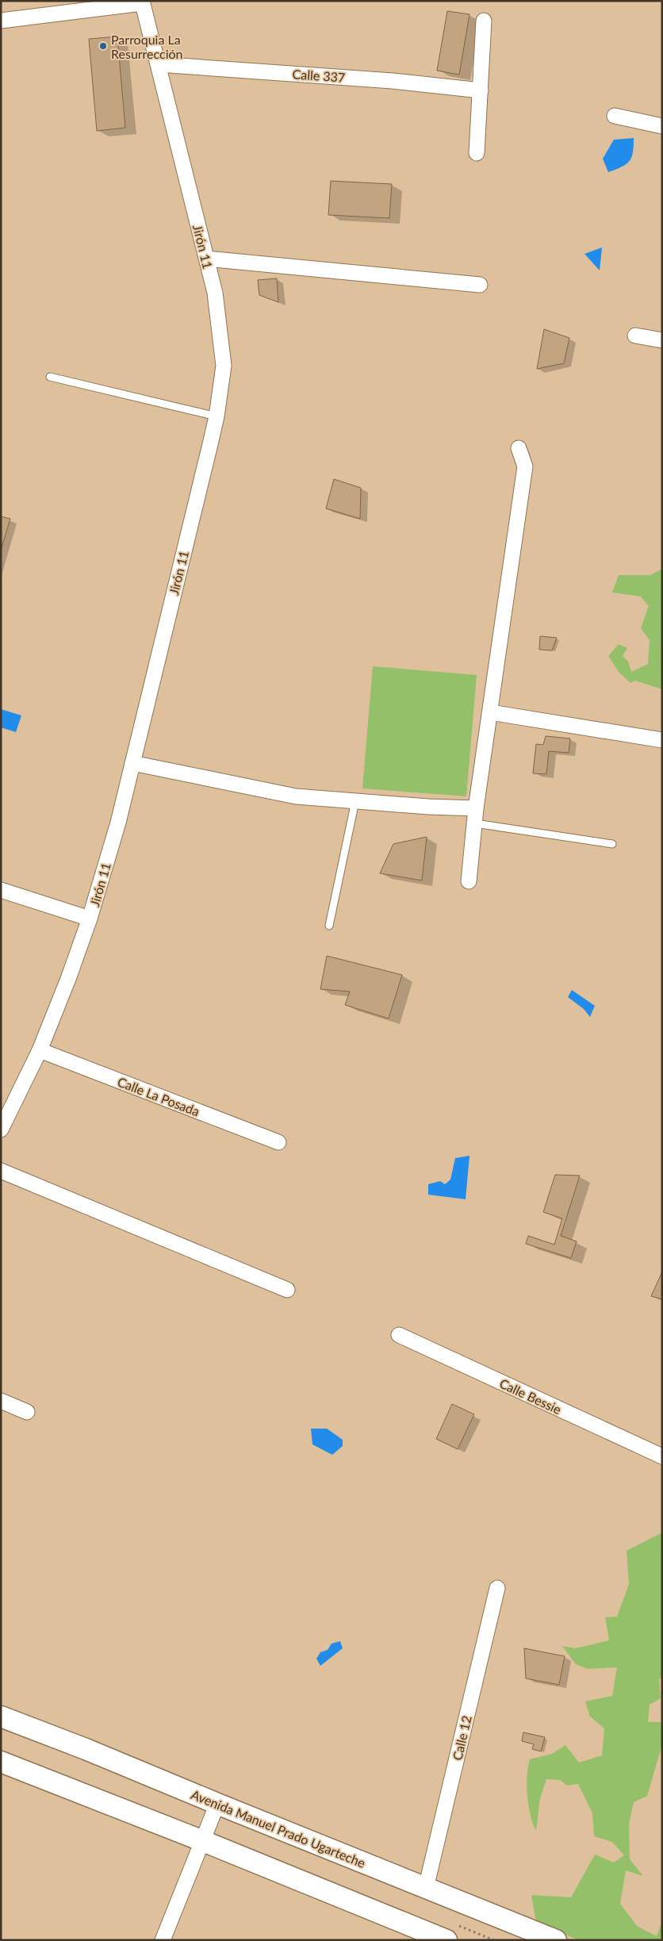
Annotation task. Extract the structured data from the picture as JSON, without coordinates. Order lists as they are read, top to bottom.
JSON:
{
  "streets": {
    "street": [
      "Calle 337",
      "Jirón 11",
      "Calle La Posada",
      "Calle Bessie",
      "Calle 12",
      "Avenida Manuel Prado Ugarteche"
    ]
  },
  "crossings": [
    ["Calle 337", "Jirón 11"],
    ["Jirón 11", "Calle La Posada"],
    ["Calle 12", "Avenida Manuel Prado Ugarteche"]
  ],
  "places": ["Parroquia La Resurrección"]
}
